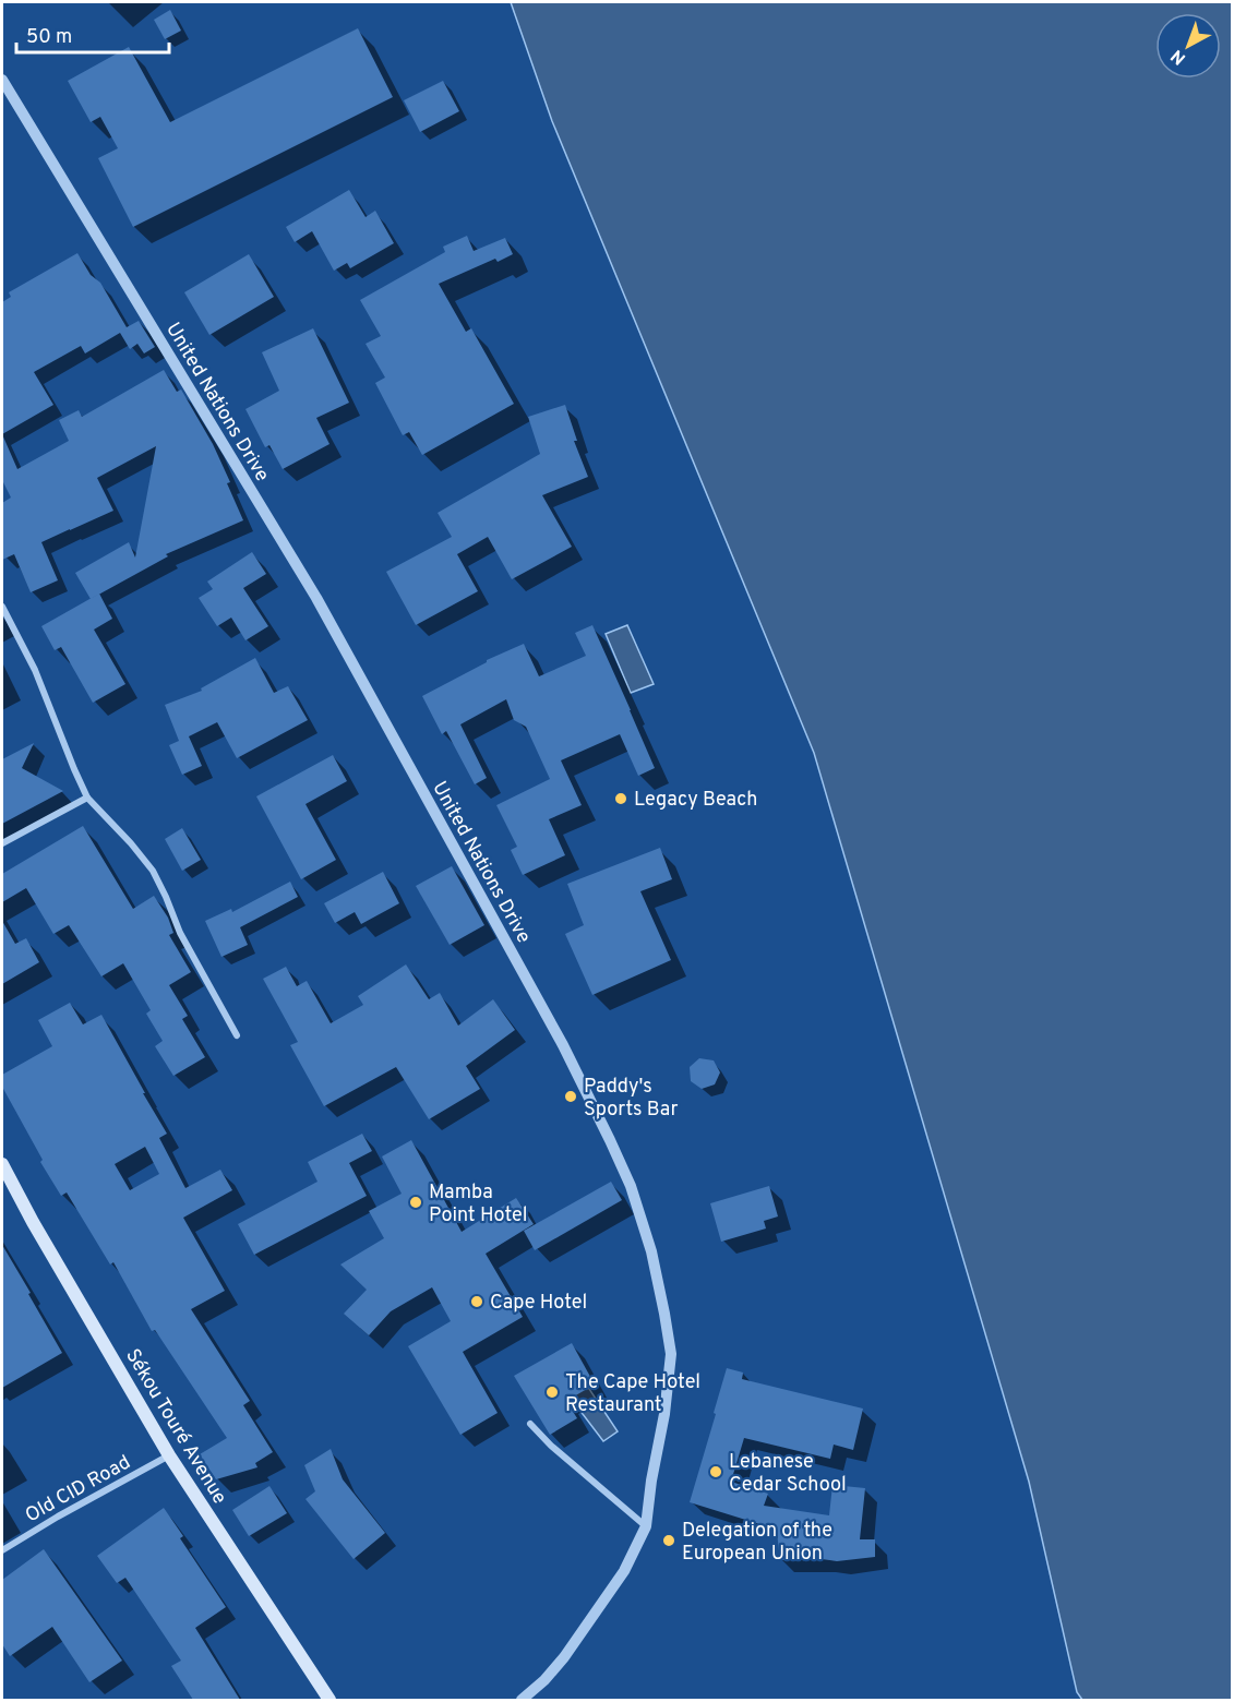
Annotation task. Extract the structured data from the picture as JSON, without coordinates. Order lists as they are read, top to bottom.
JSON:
{
  "streets": {
    "main road": ["Sékou Touré Avenue"],
    "street": ["United Nations Drive", "Old CID Road"]
  },
  "crossings": [
    ["Sékou Touré Avenue", "Old CID Road"]
  ],
  "places": [
    "Legacy Beach",
    "Paddy's Sports Bar",
    "Mamba Point Hotel",
    "Cape Hotel",
    "The Cape Hotel Restaurant",
    "Lebanese Cedar School",
    "Delegation of the European Union"
  ],
  "scale_bar": "50 m",
  "north": "bottom left"
}
